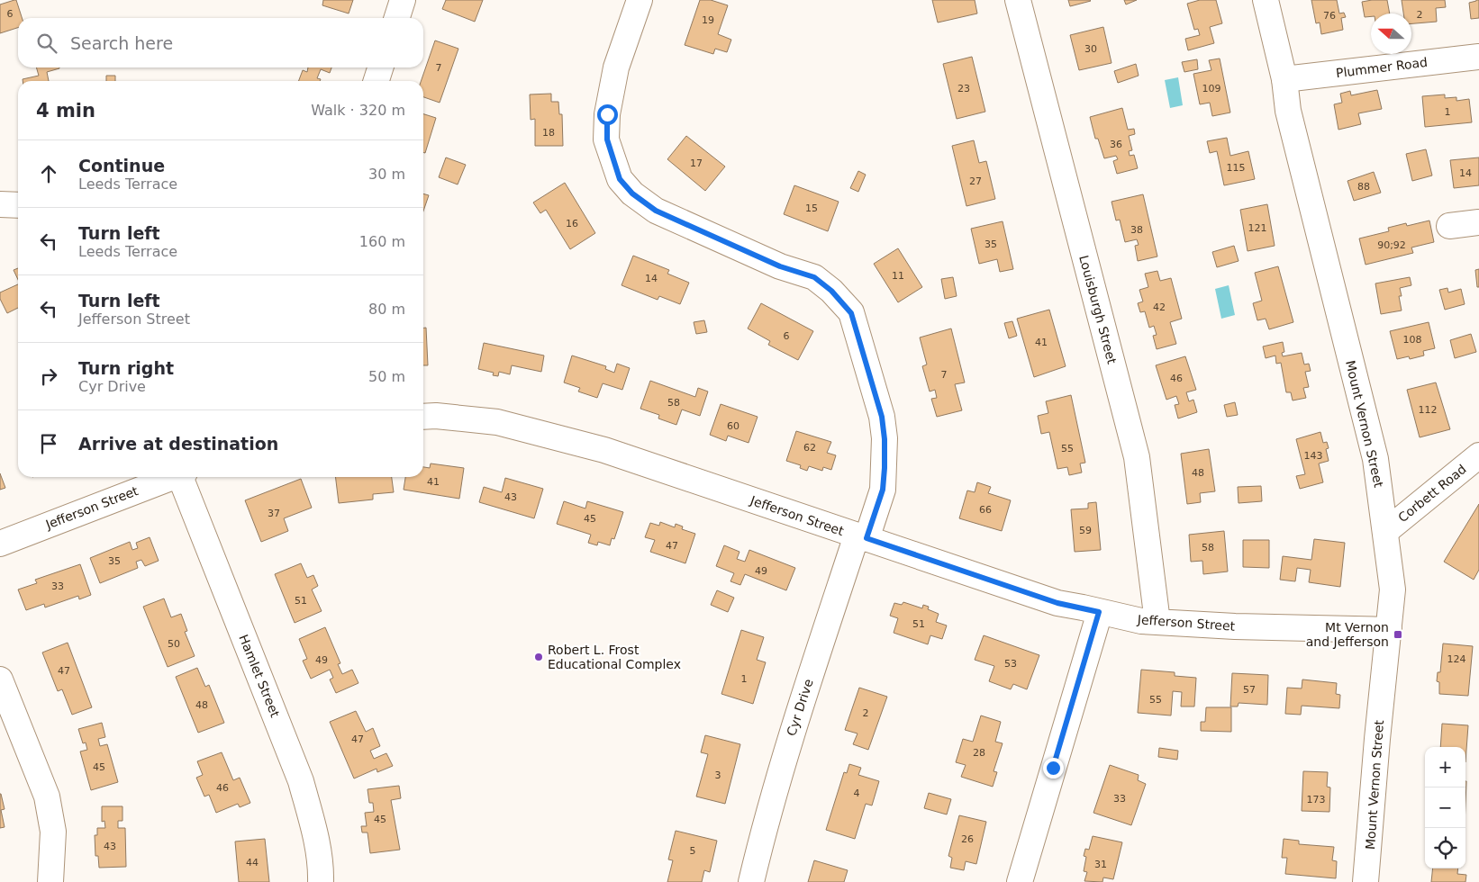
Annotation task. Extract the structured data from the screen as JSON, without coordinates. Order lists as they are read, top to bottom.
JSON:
{
  "streets": {
    "street": [
      "Plummer Road",
      "Louisburgh Street",
      "Mount Vernon Street",
      "Corbett Road",
      "Jefferson Street",
      "Hamlet Street",
      "Cyr Drive"
    ]
  },
  "crossings": [
    ["Plummer Road", "Mount Vernon Street"],
    ["Louisburgh Street", "Jefferson Street"],
    ["Mount Vernon Street", "Corbett Road"],
    ["Mount Vernon Street", "Jefferson Street"],
    ["Jefferson Street", "Cyr Drive"]
  ],
  "places": {
    "transit": ["Mt Vernon and Jefferson"],
    "other": ["Robert L. Frost Educational Complex"]
  },
  "house_numbers": [
    "6",
    "2",
    "76",
    "19",
    "30",
    "7",
    "23",
    "109",
    "1",
    "18",
    "36",
    "17",
    "115",
    "14",
    "27",
    "88",
    "15",
    "16",
    "121",
    "38",
    "35",
    "90;92",
    "11",
    "14",
    "42",
    "6",
    "108",
    "41",
    "7",
    "46",
    "58",
    "112",
    "60",
    "62",
    "55",
    "143",
    "48",
    "41",
    "43",
    "66",
    "37",
    "45",
    "59",
    "47",
    "58",
    "35",
    "49",
    "33",
    "51",
    "51",
    "50",
    "124",
    "49",
    "53",
    "47",
    "1",
    "57",
    "55",
    "48",
    "2",
    "47",
    "28",
    "45",
    "3",
    "46",
    "4",
    "33",
    "173",
    "45",
    "26",
    "43",
    "5",
    "44",
    "31"
  ],
  "north": "left",
  "page": {
    "search": "Search here",
    "heading": ["4 min", "Walk · 320 m"],
    "list": [
      ["Continue", "Leeds Terrace", "30 m"],
      ["Turn left", "Leeds Terrace", "160 m"],
      ["Turn left", "Jefferson Street", "80 m"],
      ["Turn right", "Cyr Drive", "50 m"],
      "Arrive at destination"
    ],
    "map_buttons": ["+", "−"]
  }
}
